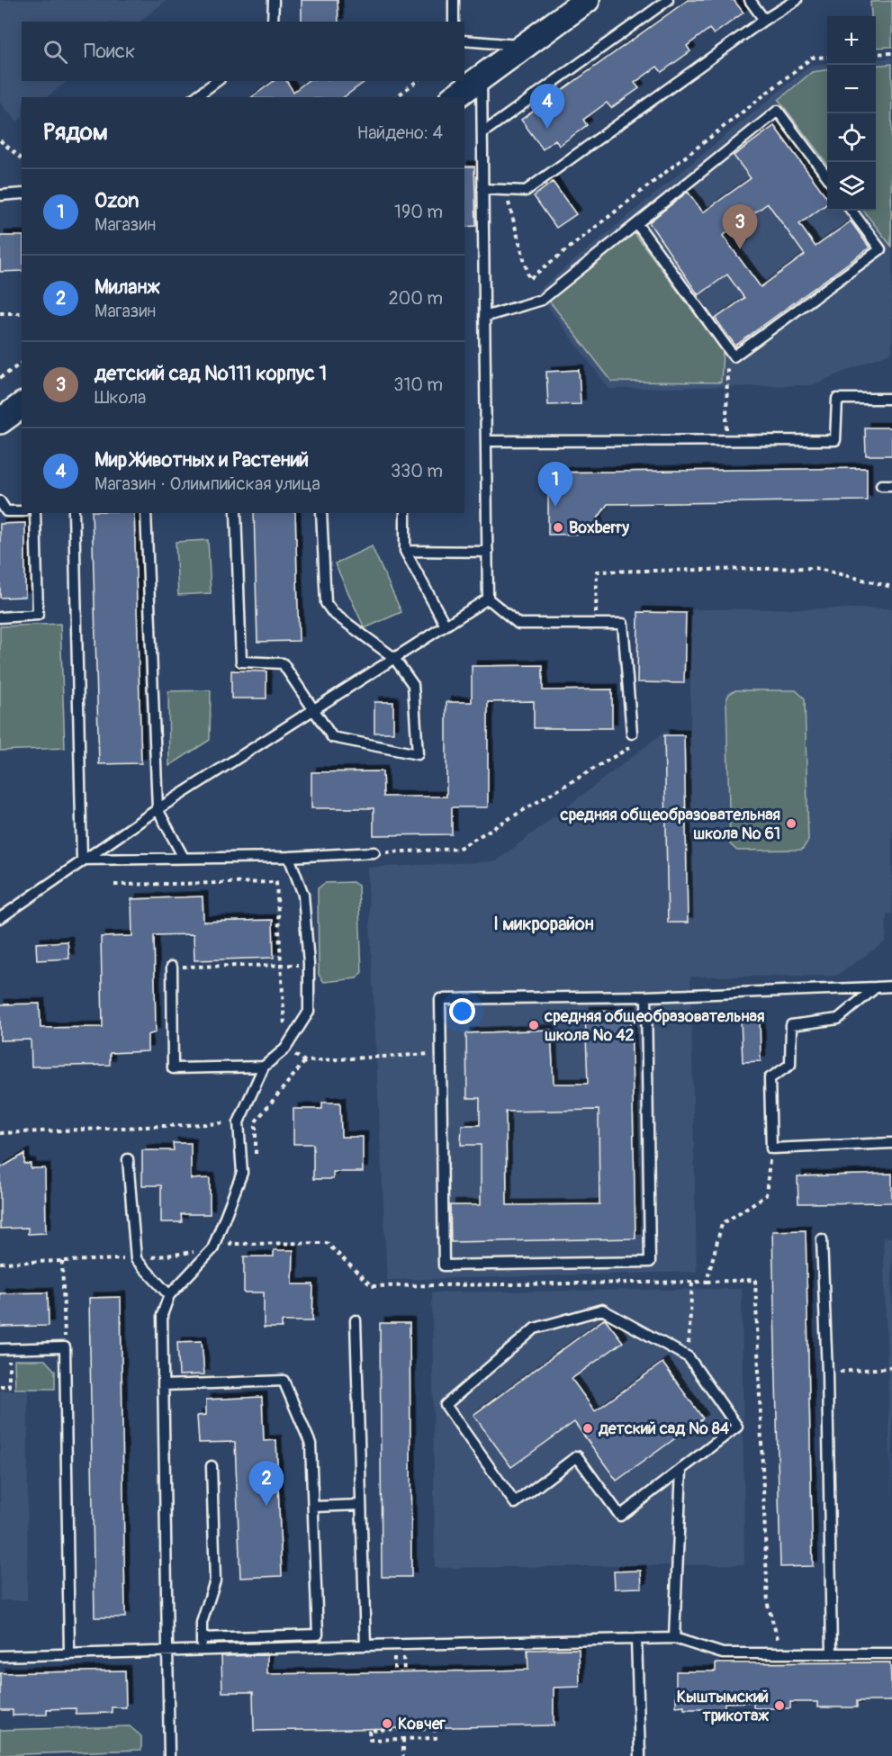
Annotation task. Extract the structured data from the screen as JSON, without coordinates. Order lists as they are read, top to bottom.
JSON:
{
  "districts": ["I микрорайон"],
  "places": [
    "Boxberry",
    "средняя общеобразовательная школа № 61",
    "средняя общеобразовательная школа № 42",
    "детский сад № 84",
    "Кыштымский трикотаж",
    "Ковчег"
  ],
  "page": {
    "map_buttons": ["+", "−"],
    "search": "Поиск",
    "pins": [
      "4",
      "3",
      "1",
      "2"
    ],
    "heading": ["Рядом", "Найдено: 4"],
    "list": [
      {
        "mark": "1",
        "name": "Ozon",
        "note": "Магазин",
        "value": "190 m"
      },
      {
        "mark": "2",
        "name": "Миланж",
        "note": "Магазин",
        "value": "200 m"
      },
      {
        "mark": "3",
        "name": "детский сад №111 корпус 1",
        "note": "Школа",
        "value": "310 m"
      },
      {
        "mark": "4",
        "name": "Мир Животных и Растений",
        "note": "Магазин · Олимпийская улица",
        "value": "330 m"
      }
    ]
  }
}
